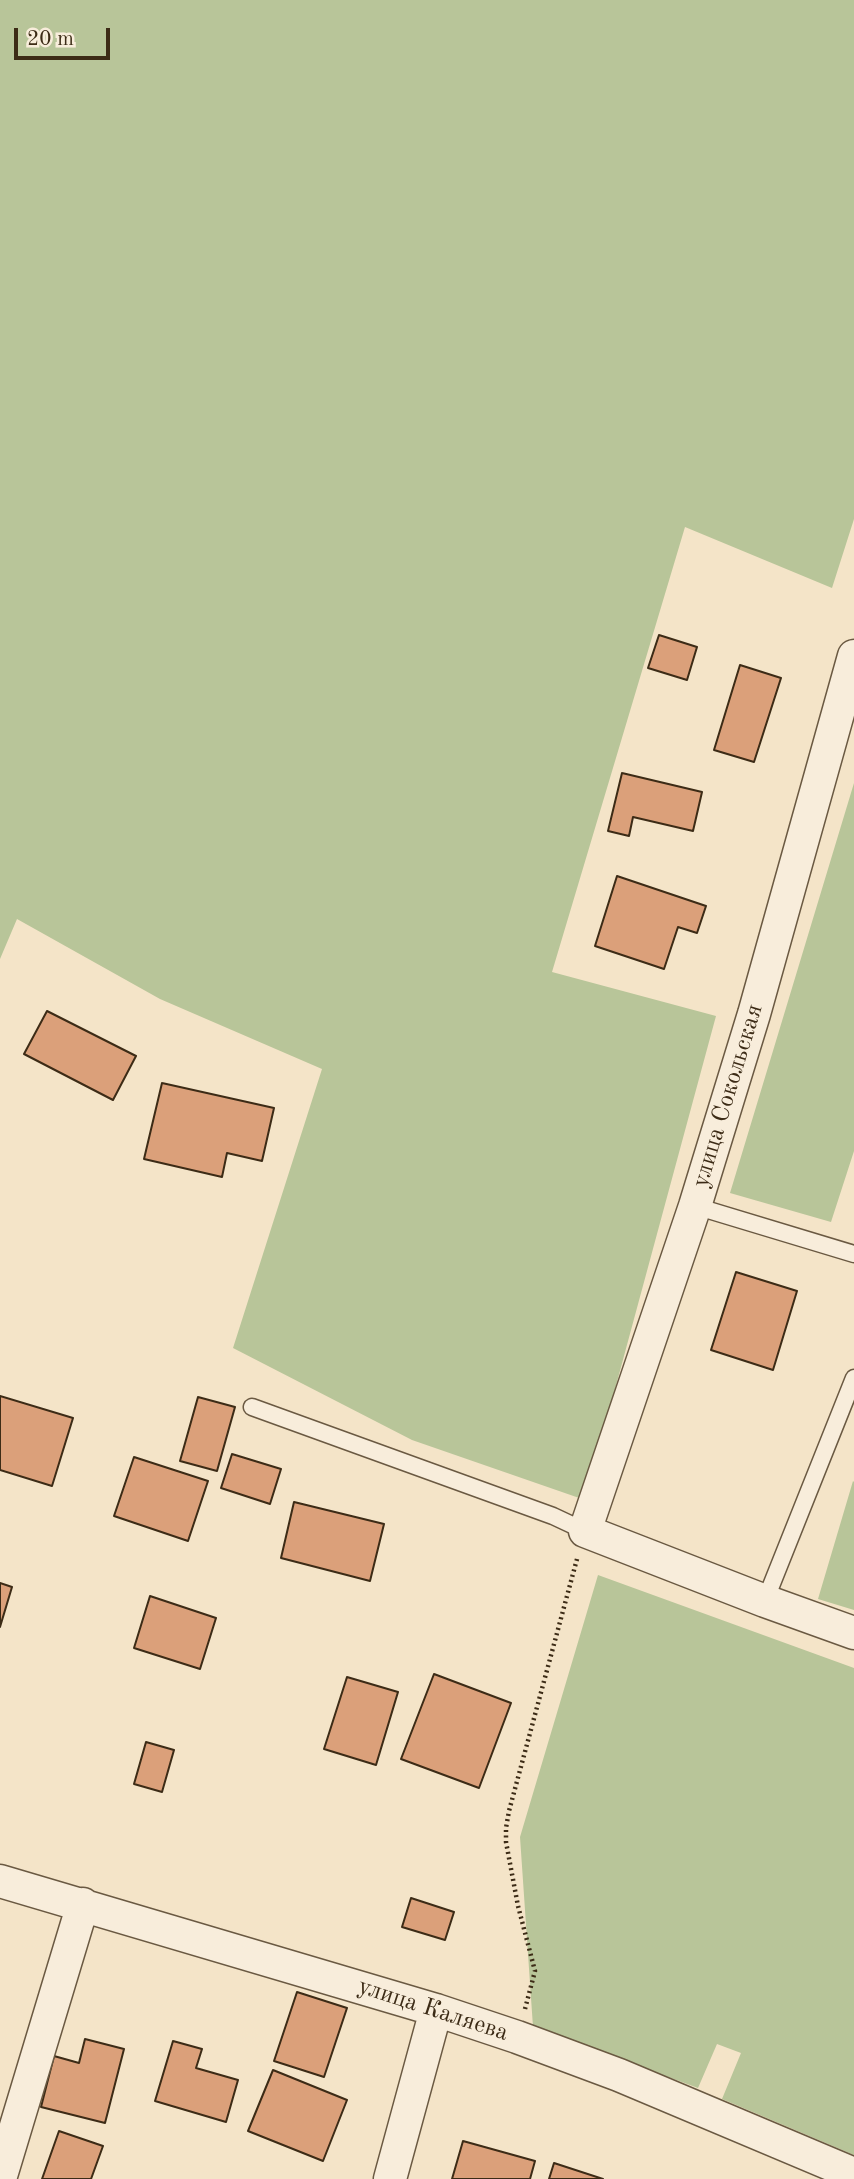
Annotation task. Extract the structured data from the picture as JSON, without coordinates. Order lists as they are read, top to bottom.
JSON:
{
  "streets": {
    "street": ["улица Сокольская", "улица Каляева"]
  },
  "scale_bar": "20 m"
}
